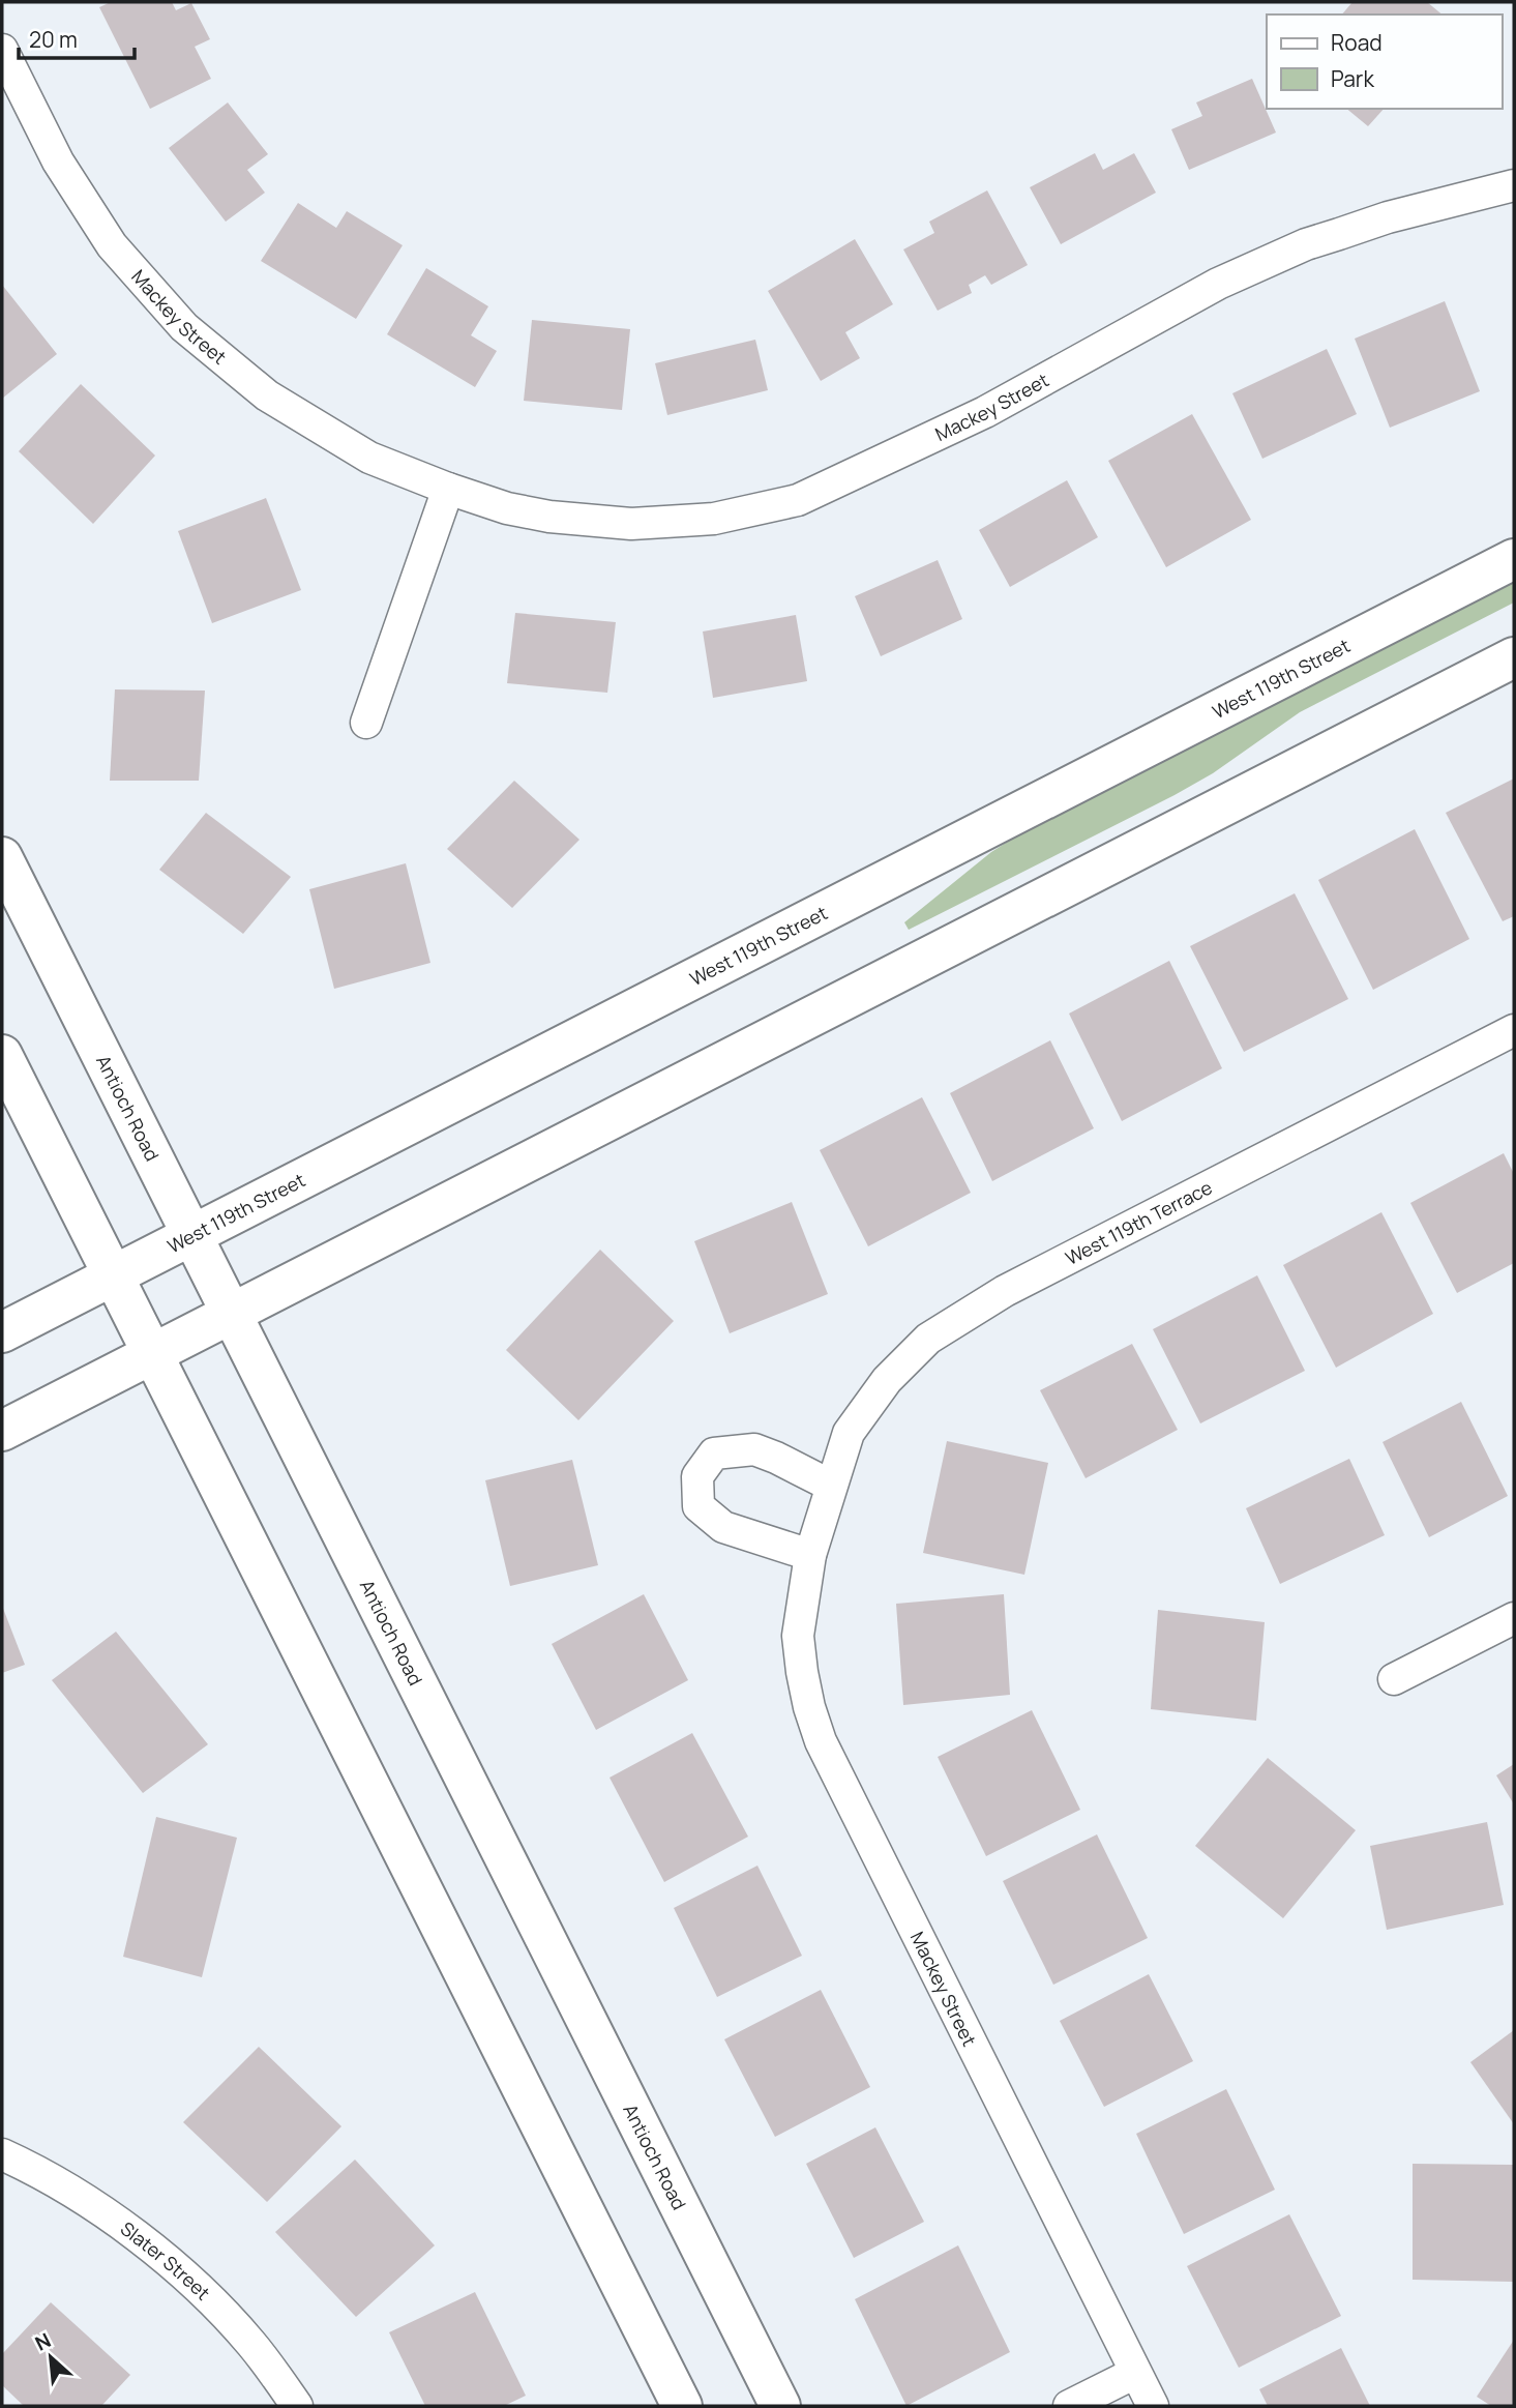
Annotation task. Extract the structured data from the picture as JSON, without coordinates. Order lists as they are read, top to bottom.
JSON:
{
  "streets": {
    "main road": ["West 119th Street", "Antioch Road"],
    "street": ["Mackey Street", "West 119th Terrace", "Slater Street"]
  },
  "crossings": [
    ["Mackey Street", "West 119th Terrace"],
    ["West 119th Street", "Antioch Road"]
  ],
  "legend": ["Road", "Park"],
  "scale_bar": "20 m",
  "north": "top left"
}
